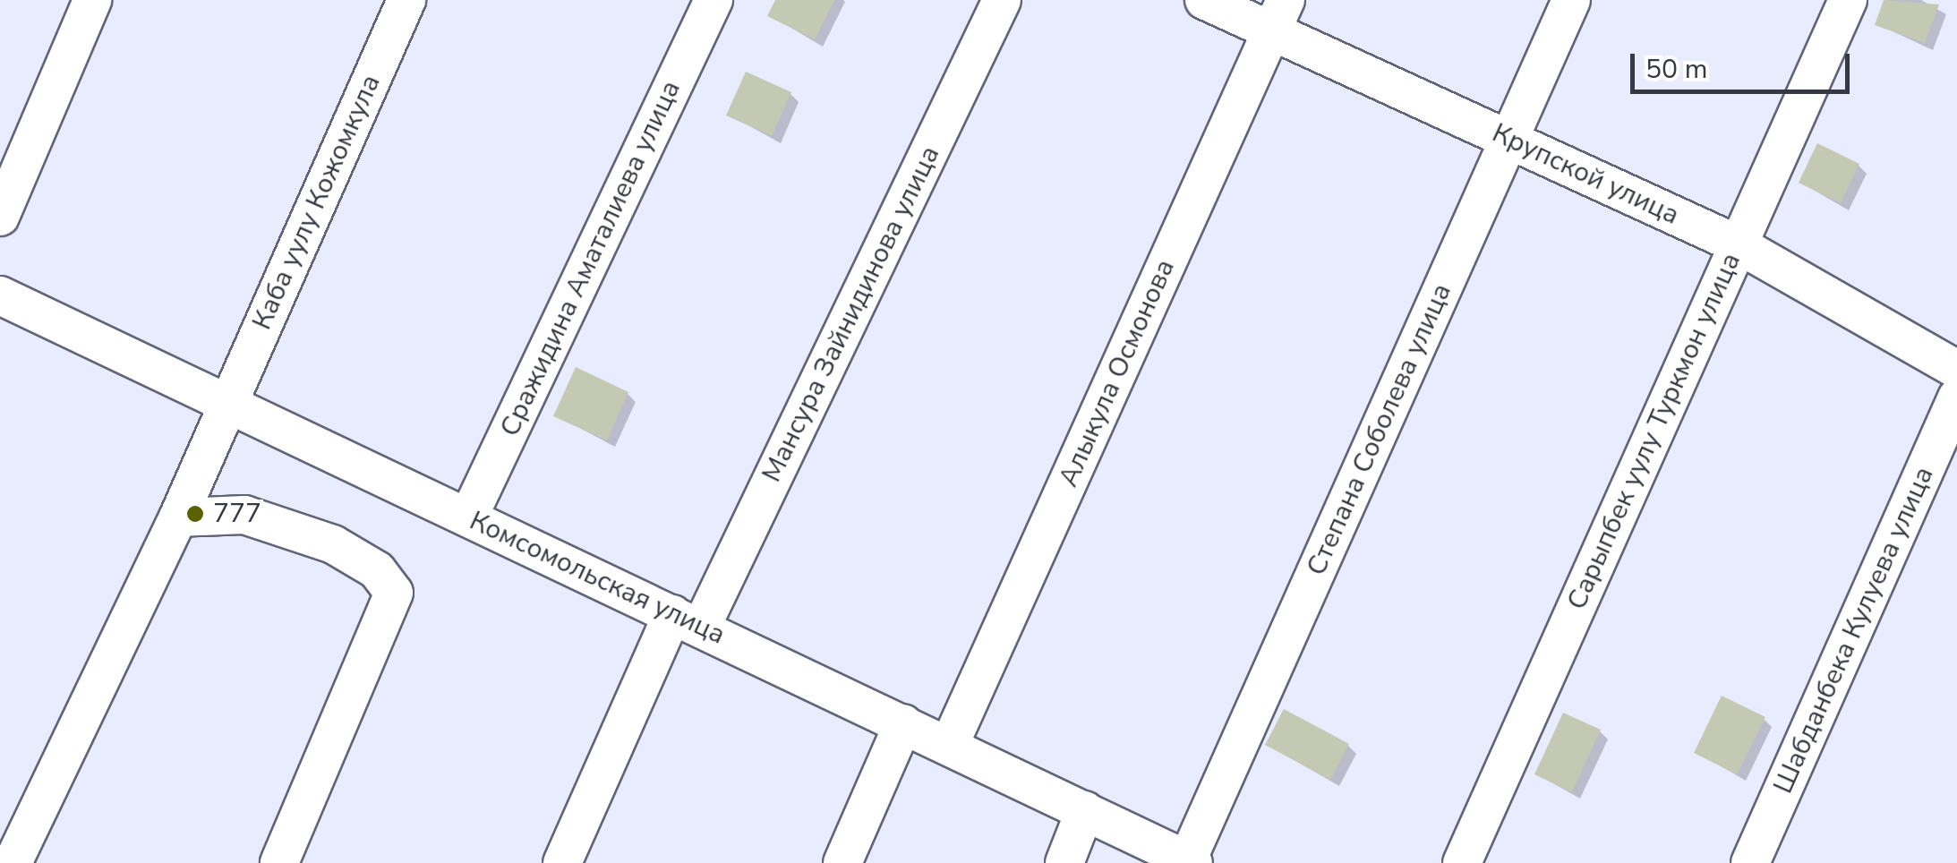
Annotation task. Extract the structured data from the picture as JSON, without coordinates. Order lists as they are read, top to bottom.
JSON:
{
  "streets": {
    "street": [
      "Крупской улица",
      "Каба уулу Кожомкула",
      "Сражидина Аматалиева улица",
      "Мансура Зайнидинова улица",
      "Алыкула Осмонова",
      "Степана Соболева улица",
      "Сарыпбек уулу Туркмон улица",
      "Комсомольская улица",
      "Шабданбека Кулуева улица"
    ]
  },
  "crossings": [
    ["Крупской улица", "Алыкула Осмонова"],
    ["Крупской улица", "Степана Соболева улица"],
    ["Крупской улица", "Сарыпбек уулу Туркмон улица"],
    ["Каба уулу Кожомкула", "Комсомольская улица"],
    ["Сражидина Аматалиева улица", "Комсомольская улица"],
    ["Мансура Зайнидинова улица", "Комсомольская улица"],
    ["Алыкула Осмонова", "Комсомольская улица"],
    ["Степана Соболева улица", "Комсомольская улица"]
  ],
  "places": ["777"],
  "scale_bar": "50 m"
}
